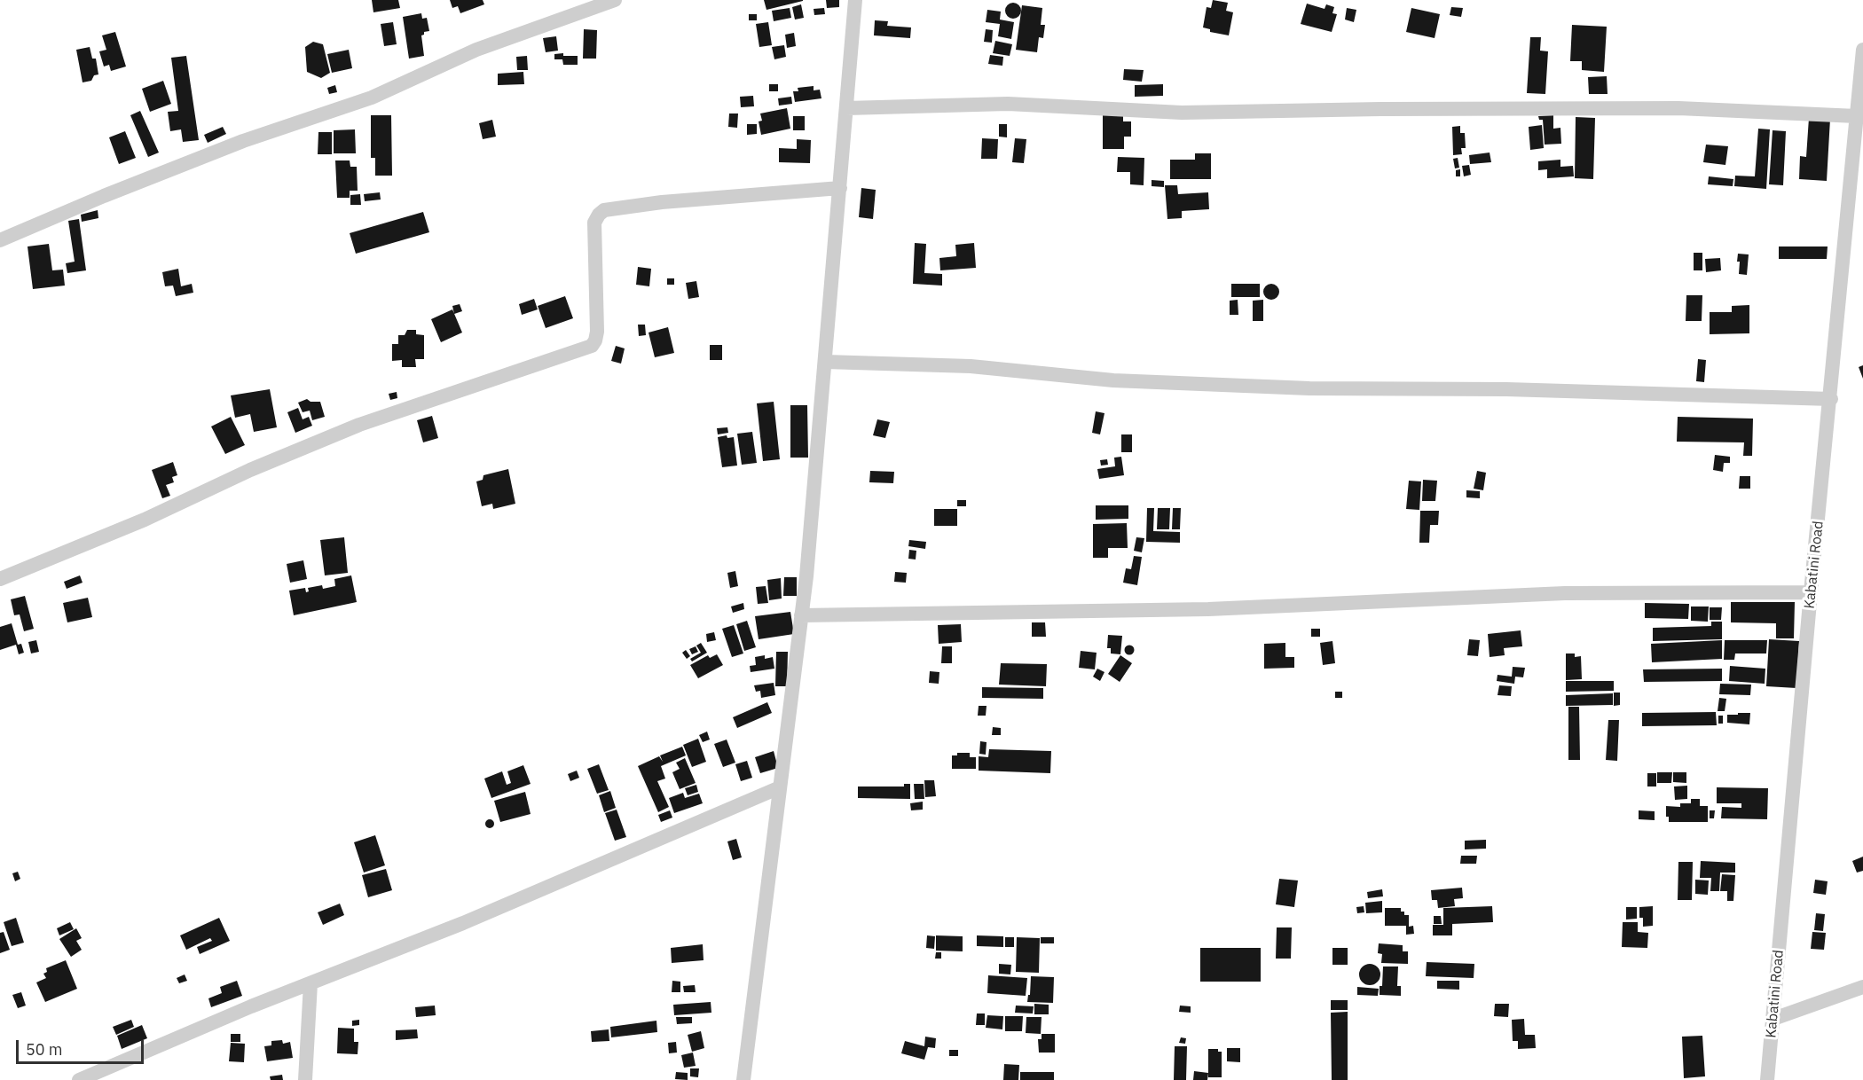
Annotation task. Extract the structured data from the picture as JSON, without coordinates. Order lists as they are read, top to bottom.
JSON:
{
  "streets": {
    "street": ["Kabatini Road"]
  },
  "scale_bar": "50 m"
}
